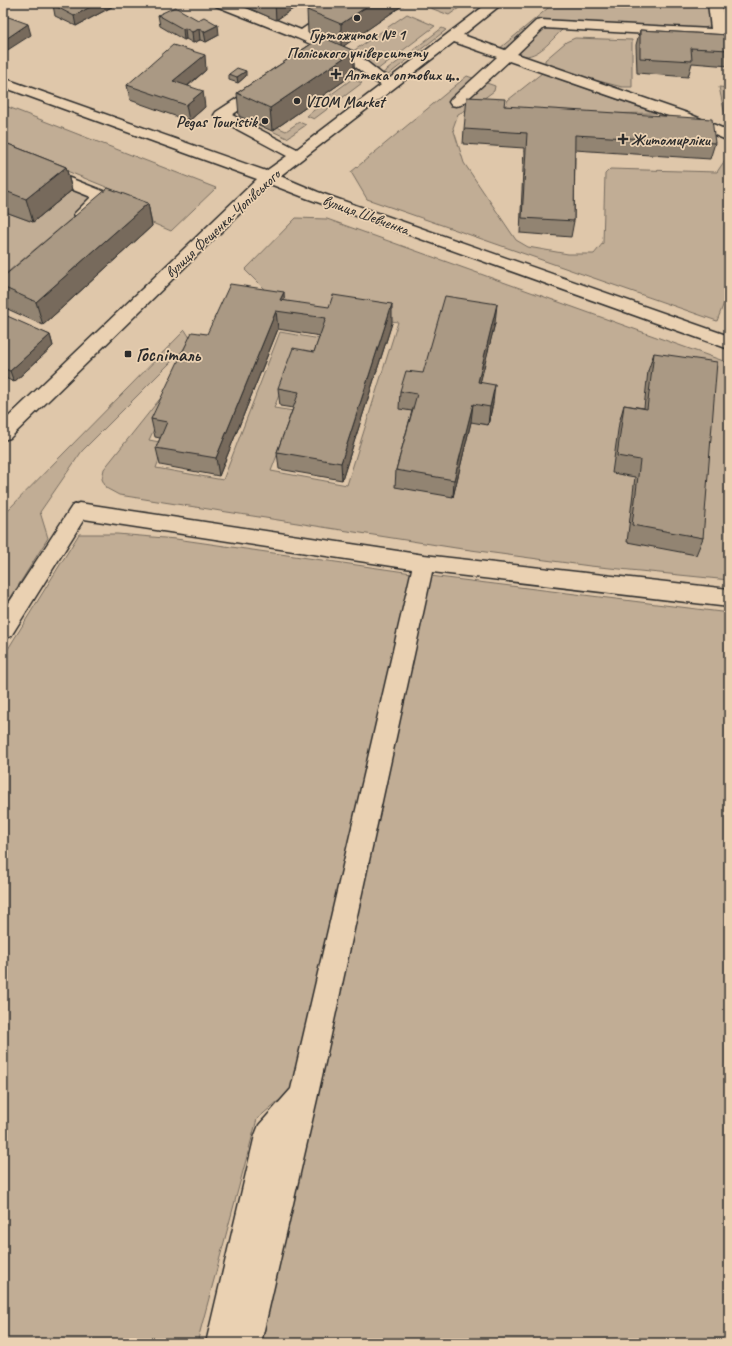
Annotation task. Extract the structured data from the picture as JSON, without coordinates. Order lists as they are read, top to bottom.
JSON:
{
  "streets": {
    "street": ["вулиця Шевченка", "вулиця Фещенка-Чопівського"]
  },
  "crossings": [
    ["вулиця Шевченка", "вулиця Фещенка-Чопівського"]
  ],
  "places": {
    "other": ["Гуртожиток № 1 Поліського університету", "VIOM Market", "Pegas Touristik"],
    "health": ["Аптека оптових ц‥", "Житомирліки"],
    "transit": ["Госпіталь"]
  }
}
